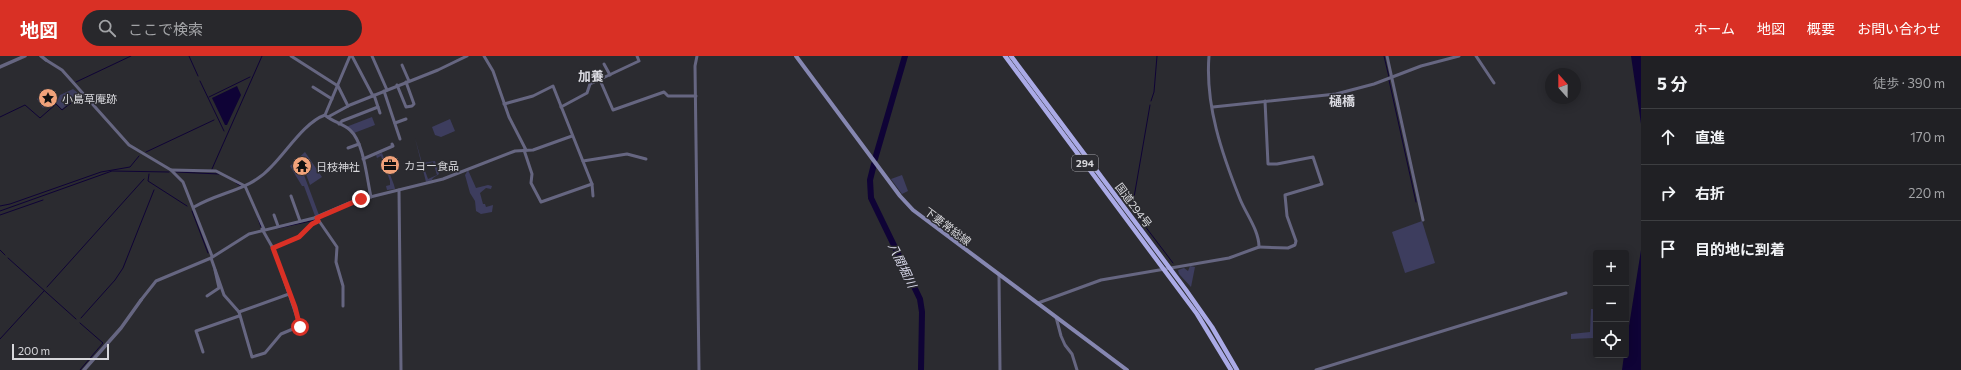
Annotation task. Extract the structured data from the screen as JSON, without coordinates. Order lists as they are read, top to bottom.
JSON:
{
  "streets": {
    "highway": ["294", "国道294号"],
    "main road": ["下妻常総線"]
  },
  "districts": ["加養", "樋橋"],
  "water": ["八間堀川"],
  "places": {
    "place": ["小島草庵跡"],
    "office": ["カヨー食品"],
    "temple": ["日枝神社"]
  },
  "scale_bar": "200 m",
  "north": "top",
  "page": {
    "header": "地図",
    "search": "ここで検索",
    "nav": [
      "ホーム",
      "地図",
      "概要",
      "お問い合わせ"
    ],
    "heading": ["5 分", "徒歩 · 390 m"],
    "list": [
      ["直進", "170 m"],
      ["右折", "220 m"],
      "目的地に到着"
    ],
    "map_buttons": ["+", "−"],
    "scale": "200 m"
  }
}
